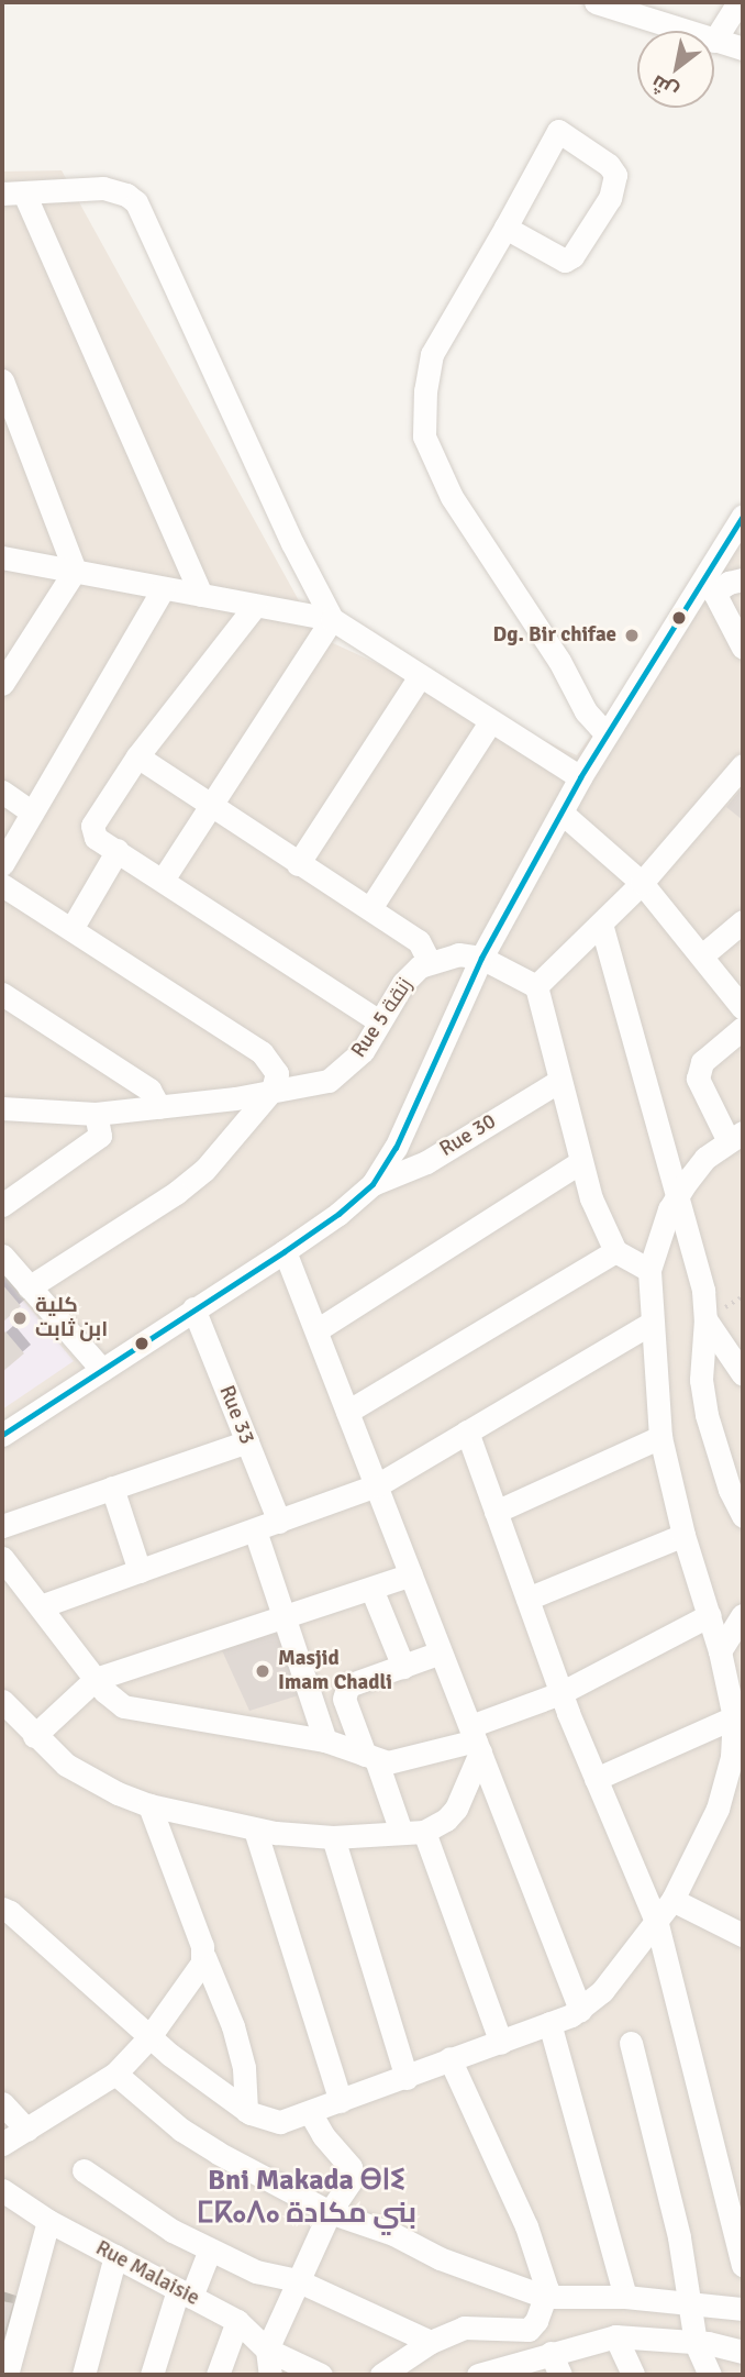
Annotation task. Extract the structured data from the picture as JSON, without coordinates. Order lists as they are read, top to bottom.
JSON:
{
  "streets": {
    "street": [
      "Rue 5 زنقة",
      "Rue 30",
      "Rue 33",
      "Rue Malaisie"
    ]
  },
  "districts": ["Bni Makada ⴱⵏⵉ ⵎⴽⴰⴷⴰ بني مكادة"],
  "places": ["Dg. Bir chifae", "كلية ابن ثابت", "Masjid Imam Chadli"],
  "north": "bottom left"
}
